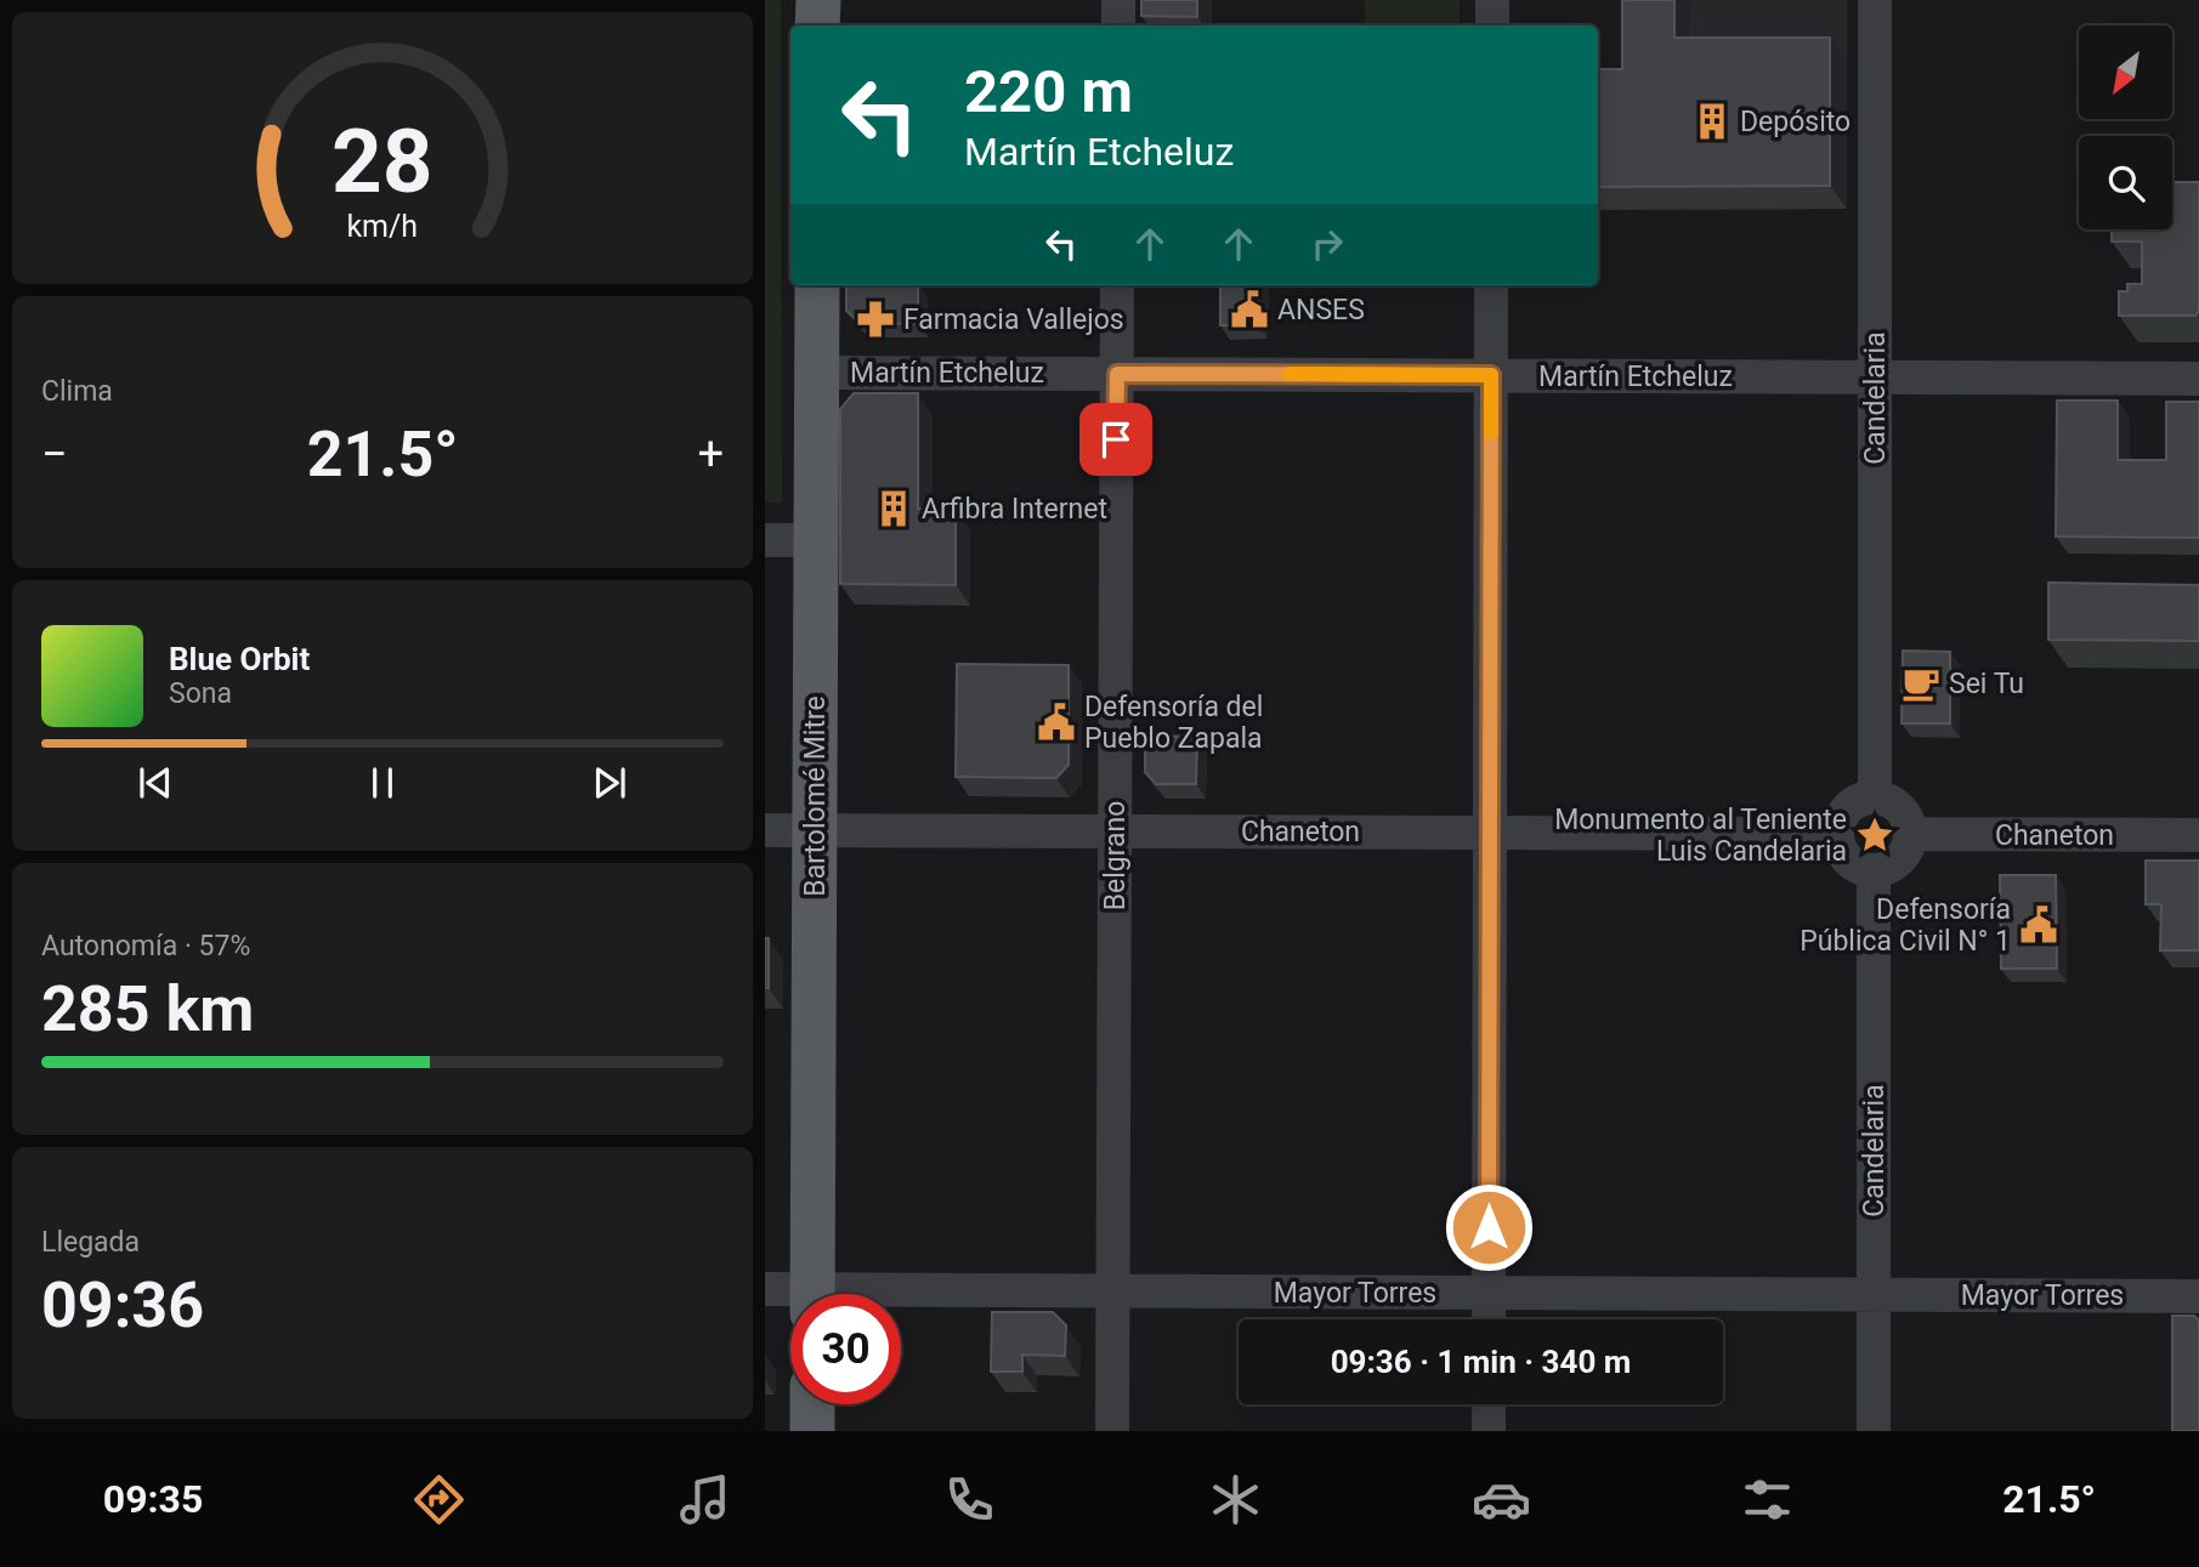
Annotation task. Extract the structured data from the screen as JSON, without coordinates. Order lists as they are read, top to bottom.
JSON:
{
  "streets": {
    "main road": ["Bartolomé Mitre"],
    "street": [
      "Martín Etcheluz",
      "Candelaria",
      "Chaneton",
      "Belgrano",
      "Mayor Torres"
    ]
  },
  "crossings": [
    ["Martín Etcheluz", "Candelaria"],
    ["Martín Etcheluz", "Bartolomé Mitre"],
    ["Martín Etcheluz", "Belgrano"],
    ["Candelaria", "Chaneton"],
    ["Candelaria", "Mayor Torres"],
    ["Bartolomé Mitre", "Chaneton"],
    ["Chaneton", "Belgrano"],
    ["Belgrano", "Mayor Torres"]
  ],
  "places": {
    "building": ["Depósito", "Arfibra Internet"],
    "public building": ["ANSES", "Defensoría del Pueblo Zapala", "Defensoría Pública Civil N° 1"],
    "pharmacy": ["Farmacia Vallejos"],
    "cafe": ["Sei Tu"],
    "place": ["Monumento al Teniente Luis Candelaria"]
  },
  "north": "bottom left",
  "page": {
    "turn": ["220 m", "Martín Etcheluz"],
    "tile": [
      "Clima",
      ["Autonomía · 57%", "285 km"],
      ["Llegada", "09:36"]
    ],
    "heat": ["−", "21.5°", "+"],
    "song": ["Blue Orbit", "Sona"],
    "limit": "30",
    "trip": "09:36 · 1 min · 340 m",
    "tabs": ["09:35", "21.5°"],
    "gauge": ["28", "km/h"]
  }
}
